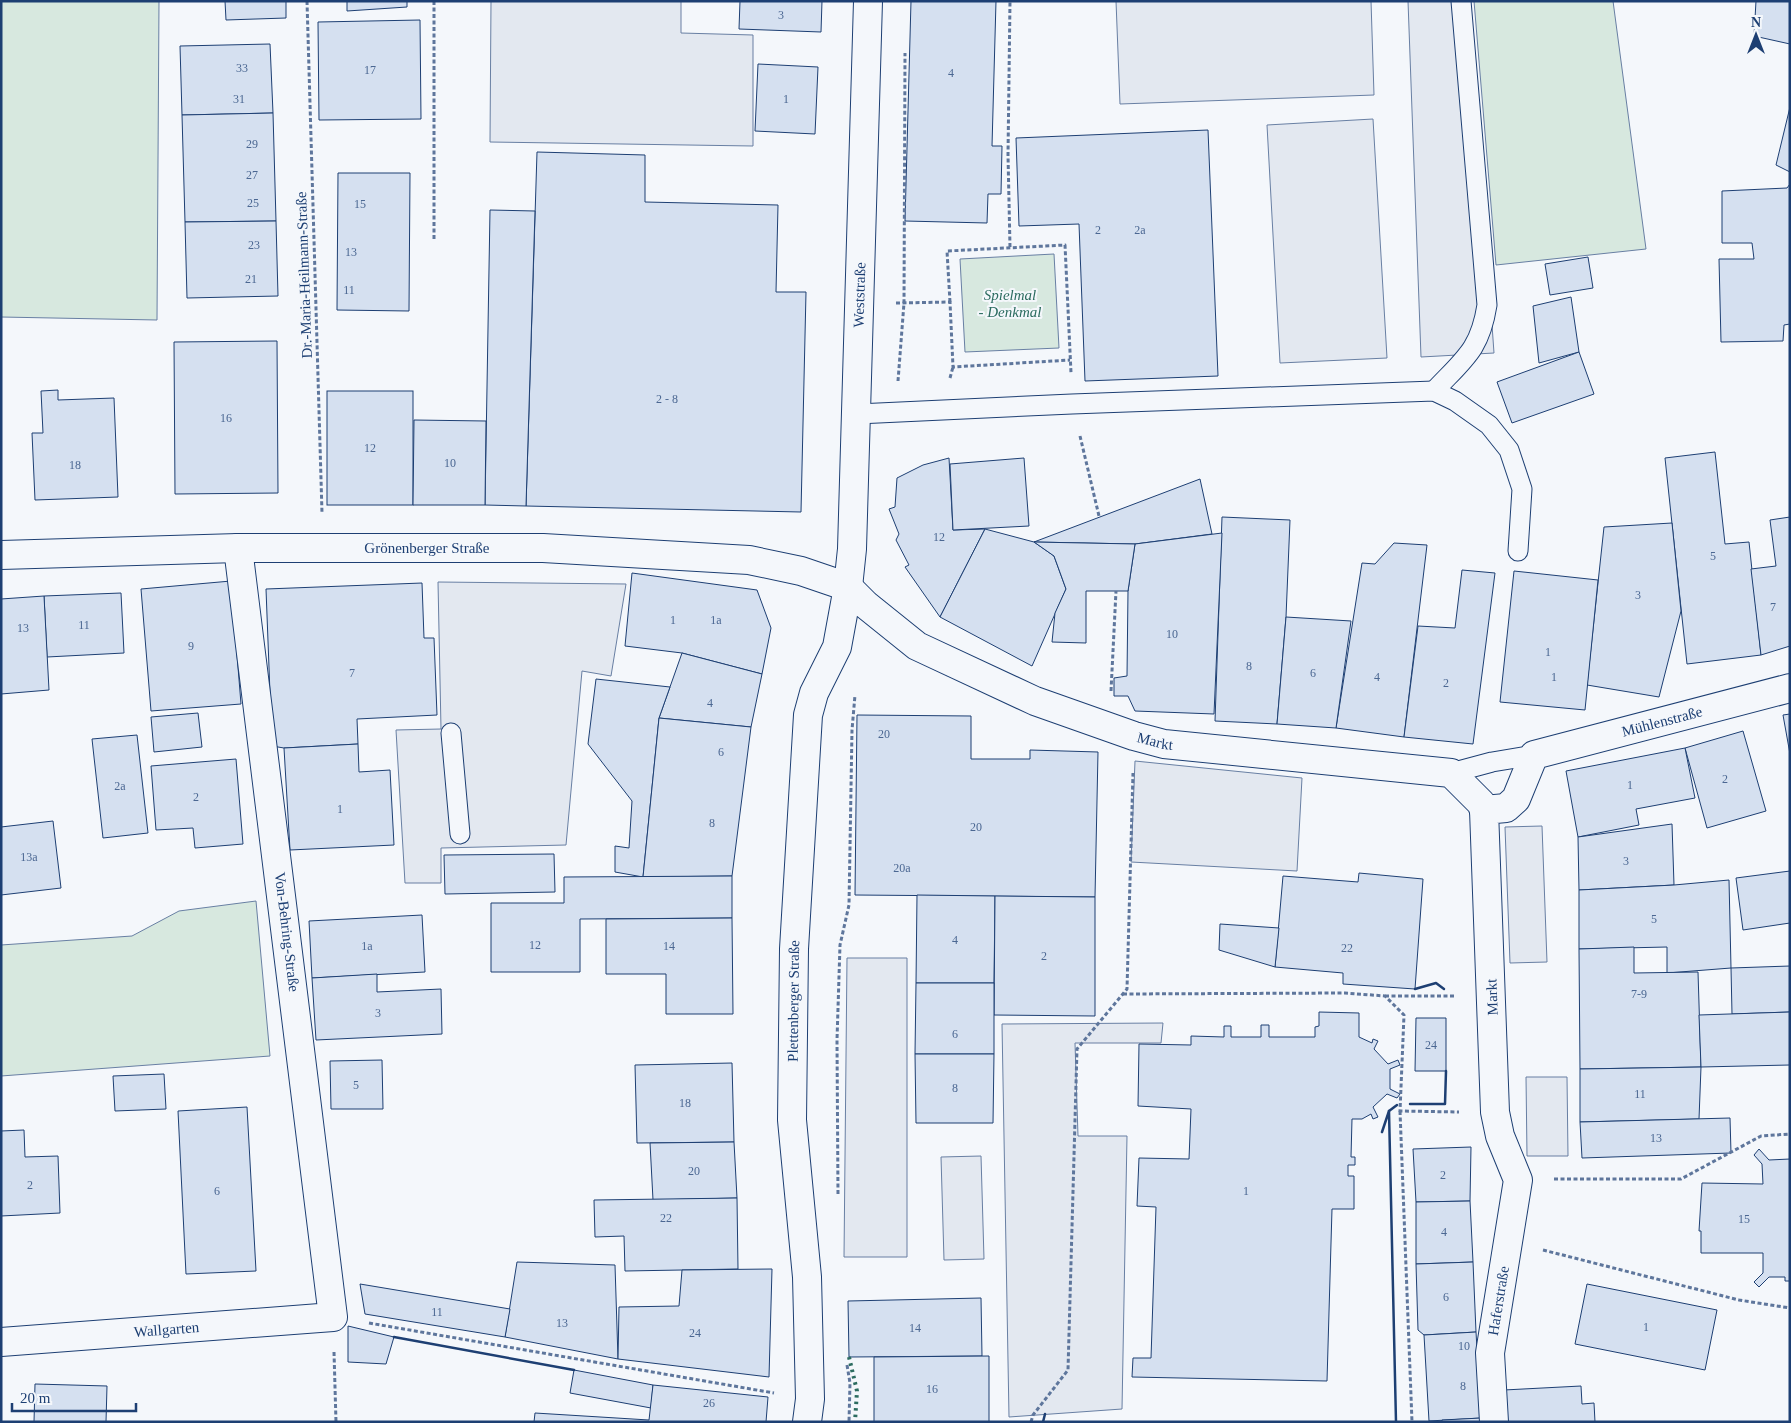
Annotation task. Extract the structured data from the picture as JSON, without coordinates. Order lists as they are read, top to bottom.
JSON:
{
  "streets": {
    "street": [
      "Weststraße",
      "Grönenberger Straße",
      "Mühlenstraße",
      "Markt",
      "Von-Behring-Straße",
      "Plettenberger Straße",
      "Haferstraße",
      "Wallgarten"
    ],
    "path": ["Dr.-Maria-Heilmann-Straße"]
  },
  "crossings": [
    ["Dr.-Maria-Heilmann-Straße", "Grönenberger Straße"],
    ["Weststraße", "Grönenberger Straße"],
    ["Weststraße", "Markt"],
    ["Weststraße", "Plettenberger Straße"],
    ["Grönenberger Straße", "Markt"],
    ["Grönenberger Straße", "Von-Behring-Straße"],
    ["Grönenberger Straße", "Plettenberger Straße"],
    ["Markt", "Plettenberger Straße"],
    ["Markt", "Haferstraße"],
    ["Von-Behring-Straße", "Wallgarten"]
  ],
  "parks": ["Spielmal - Denkmal"],
  "house_numbers": [
    "3",
    "33",
    "17",
    "4",
    "31",
    "1",
    "29",
    "27",
    "25",
    "15",
    "2",
    "2a",
    "23",
    "13",
    "21",
    "11",
    "2 - 8",
    "16",
    "12",
    "10",
    "18",
    "12",
    "5",
    "3",
    "7",
    "1",
    "1a",
    "11",
    "13",
    "10",
    "9",
    "1",
    "8",
    "7",
    "6",
    "4",
    "1",
    "2",
    "4",
    "20",
    "6",
    "2",
    "1",
    "2a",
    "2",
    "1",
    "8",
    "20",
    "13a",
    "3",
    "20a",
    "5",
    "4",
    "12",
    "1a",
    "14",
    "22",
    "2",
    "7-9",
    "3",
    "6",
    "24",
    "5",
    "8",
    "11",
    "18",
    "13",
    "20",
    "2",
    "2",
    "6",
    "1",
    "22",
    "15",
    "4",
    "6",
    "11",
    "13",
    "1",
    "14",
    "24",
    "10",
    "8",
    "16",
    "26"
  ],
  "scale_bar": "20 m",
  "north": "top"
}
